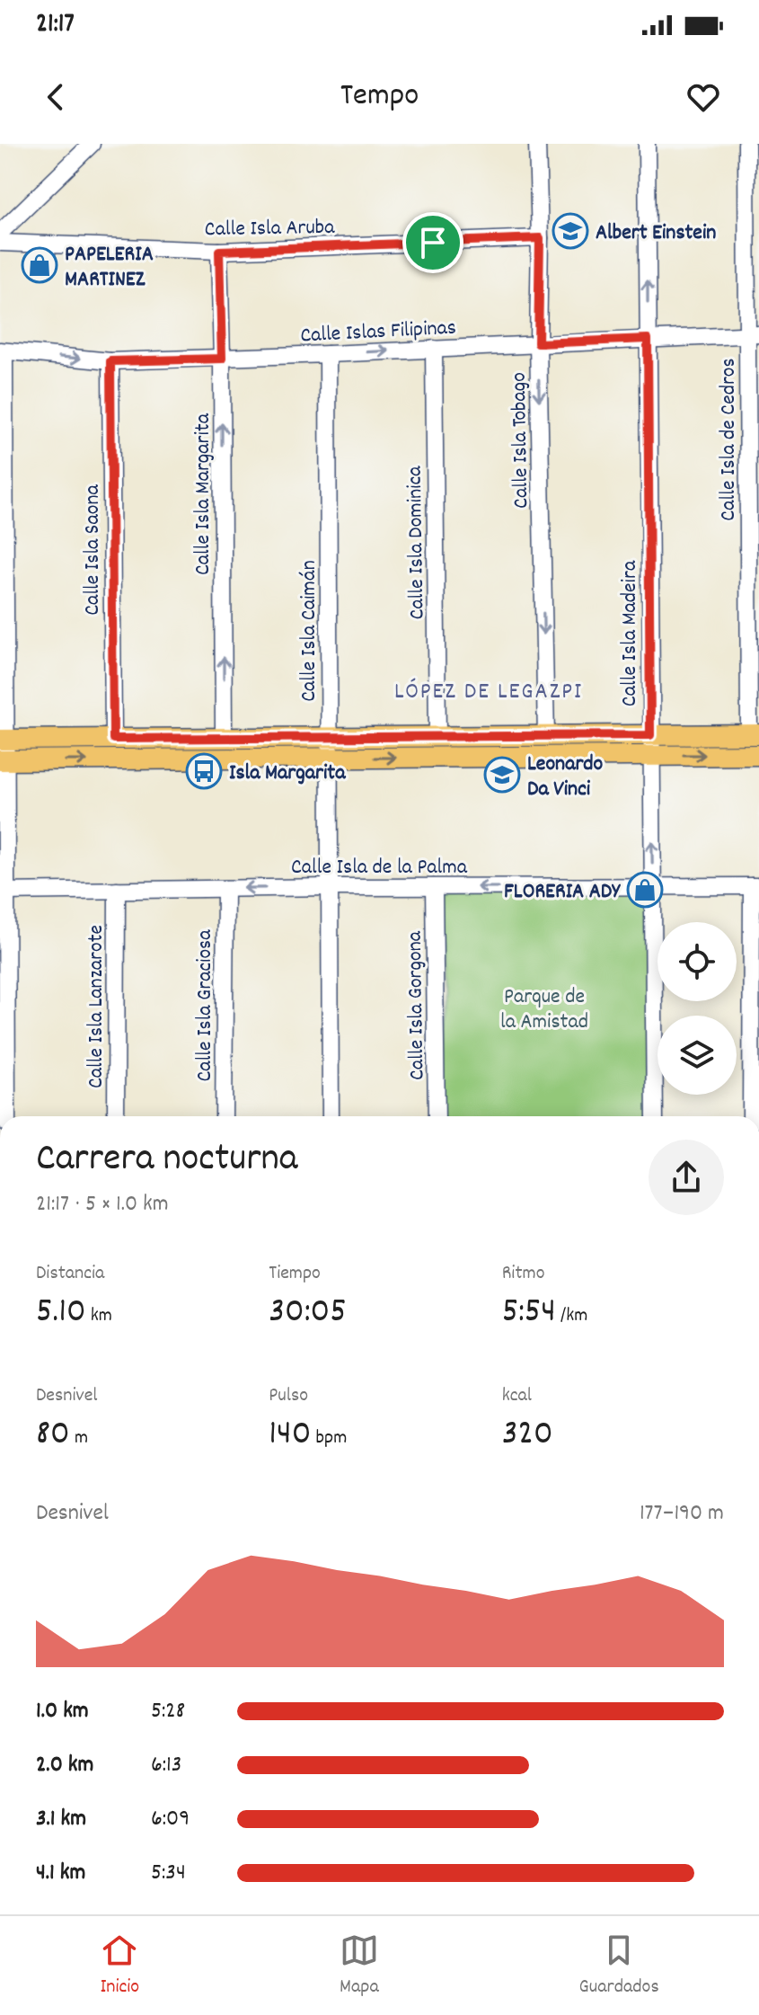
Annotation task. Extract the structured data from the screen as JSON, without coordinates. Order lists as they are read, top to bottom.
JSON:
{
  "streets": {
    "street": [
      "Calle Isla Aruba",
      "Calle Islas Filipinas",
      "Calle Isla de Cedros",
      "Calle Isla Tobago",
      "Calle Isla Margarita",
      "Calle Isla Dominica",
      "Calle Isla Saona",
      "Calle Isla Caimán",
      "Calle Isla Madeira",
      "Calle Isla de la Palma",
      "Calle Isla Graciosa",
      "Calle Isla Gorgona",
      "Calle Isla Lanzarote"
    ]
  },
  "crossings": [
    ["Calle Isla Aruba", "Calle Isla Tobago"],
    ["Calle Isla Aruba", "Calle Isla Margarita"],
    ["Calle Islas Filipinas", "Calle Isla de Cedros"],
    ["Calle Islas Filipinas", "Calle Isla Tobago"],
    ["Calle Islas Filipinas", "Calle Isla Margarita"],
    ["Calle Islas Filipinas", "Calle Isla Dominica"],
    ["Calle Islas Filipinas", "Calle Isla Saona"],
    ["Calle Islas Filipinas", "Calle Isla Caimán"],
    ["Calle Islas Filipinas", "Calle Isla Madeira"],
    ["Calle Isla Caimán", "Calle Isla de la Palma"],
    ["Calle Isla Madeira", "Calle Isla de la Palma"],
    ["Calle Isla de la Palma", "Calle Isla Graciosa"],
    ["Calle Isla de la Palma", "Calle Isla Gorgona"],
    ["Calle Isla de la Palma", "Calle Isla Lanzarote"]
  ],
  "one_way": ["Calle Isla Tobago", "Calle Isla Margarita", "Calle Isla de la Palma"],
  "districts": ["LÓPEZ DE LEGAZPI"],
  "parks": ["Parque de la Amistad"],
  "places": {
    "school or university": ["Albert Einstein", "Leonardo Da Vinci"],
    "shop": ["PAPELERIA MARTINEZ", "FLORERIA ADY"],
    "bus stop": ["Isla Margarita"]
  },
  "page": {
    "status": "21:17",
    "header": "Tempo",
    "heading": ["Carrera nocturna", "21:17 · 5 × 1.0 km"],
    "stats": [
      ["Distancia", "5.10 km"],
      ["Tiempo", "30:05"],
      ["Ritmo", "5:54 /km"],
      ["Desnivel", "80 m"],
      ["Pulso", "140 bpm"],
      ["kcal", "320"]
    ],
    "chart": ["Desnivel", "177–190 m"],
    "list": [
      {
        "name": "1.0 km",
        "note": "5:28"
      },
      {
        "name": "2.0 km",
        "note": "6:13"
      },
      {
        "name": "3.1 km",
        "note": "6:09"
      },
      {
        "name": "4.1 km",
        "note": "5:34"
      }
    ],
    "tabs": ["Inicio", "Mapa", "Guardados"]
  }
}
